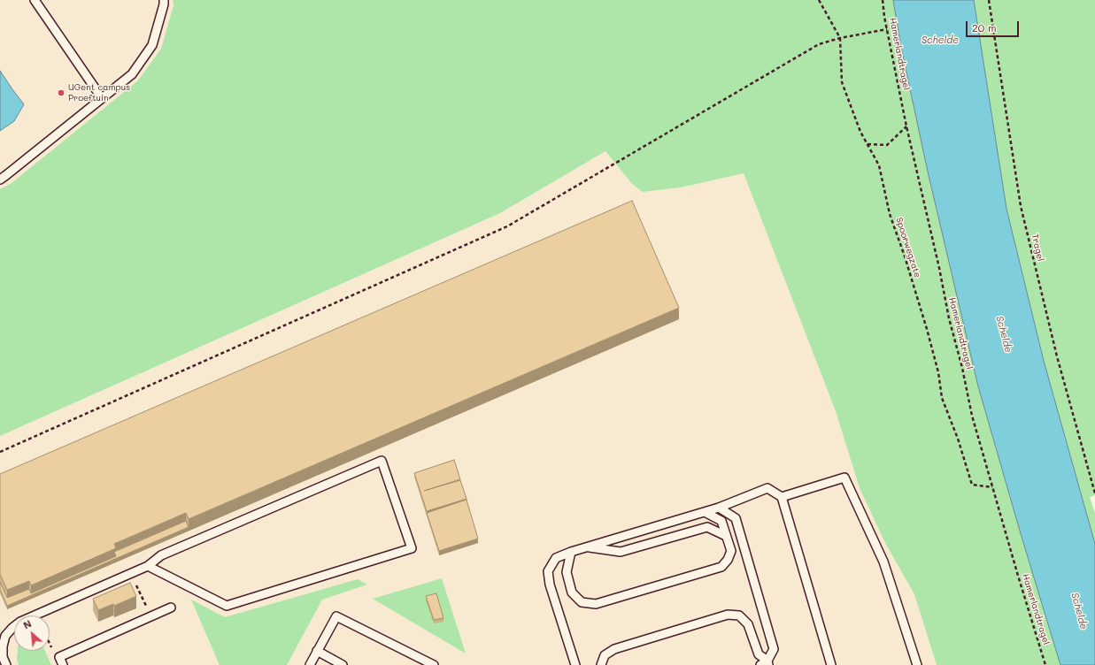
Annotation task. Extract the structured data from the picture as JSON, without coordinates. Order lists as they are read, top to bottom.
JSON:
{
  "streets": {
    "path": ["Hamerlandtragel", "Spoorwegzate", "Tragel"]
  },
  "crossings": [
    ["Hamerlandtragel", "Spoorwegzate"]
  ],
  "water": ["Schelde"],
  "places": ["UGent campus Proeftuin"],
  "scale_bar": "20 m",
  "north": "top left"
}
